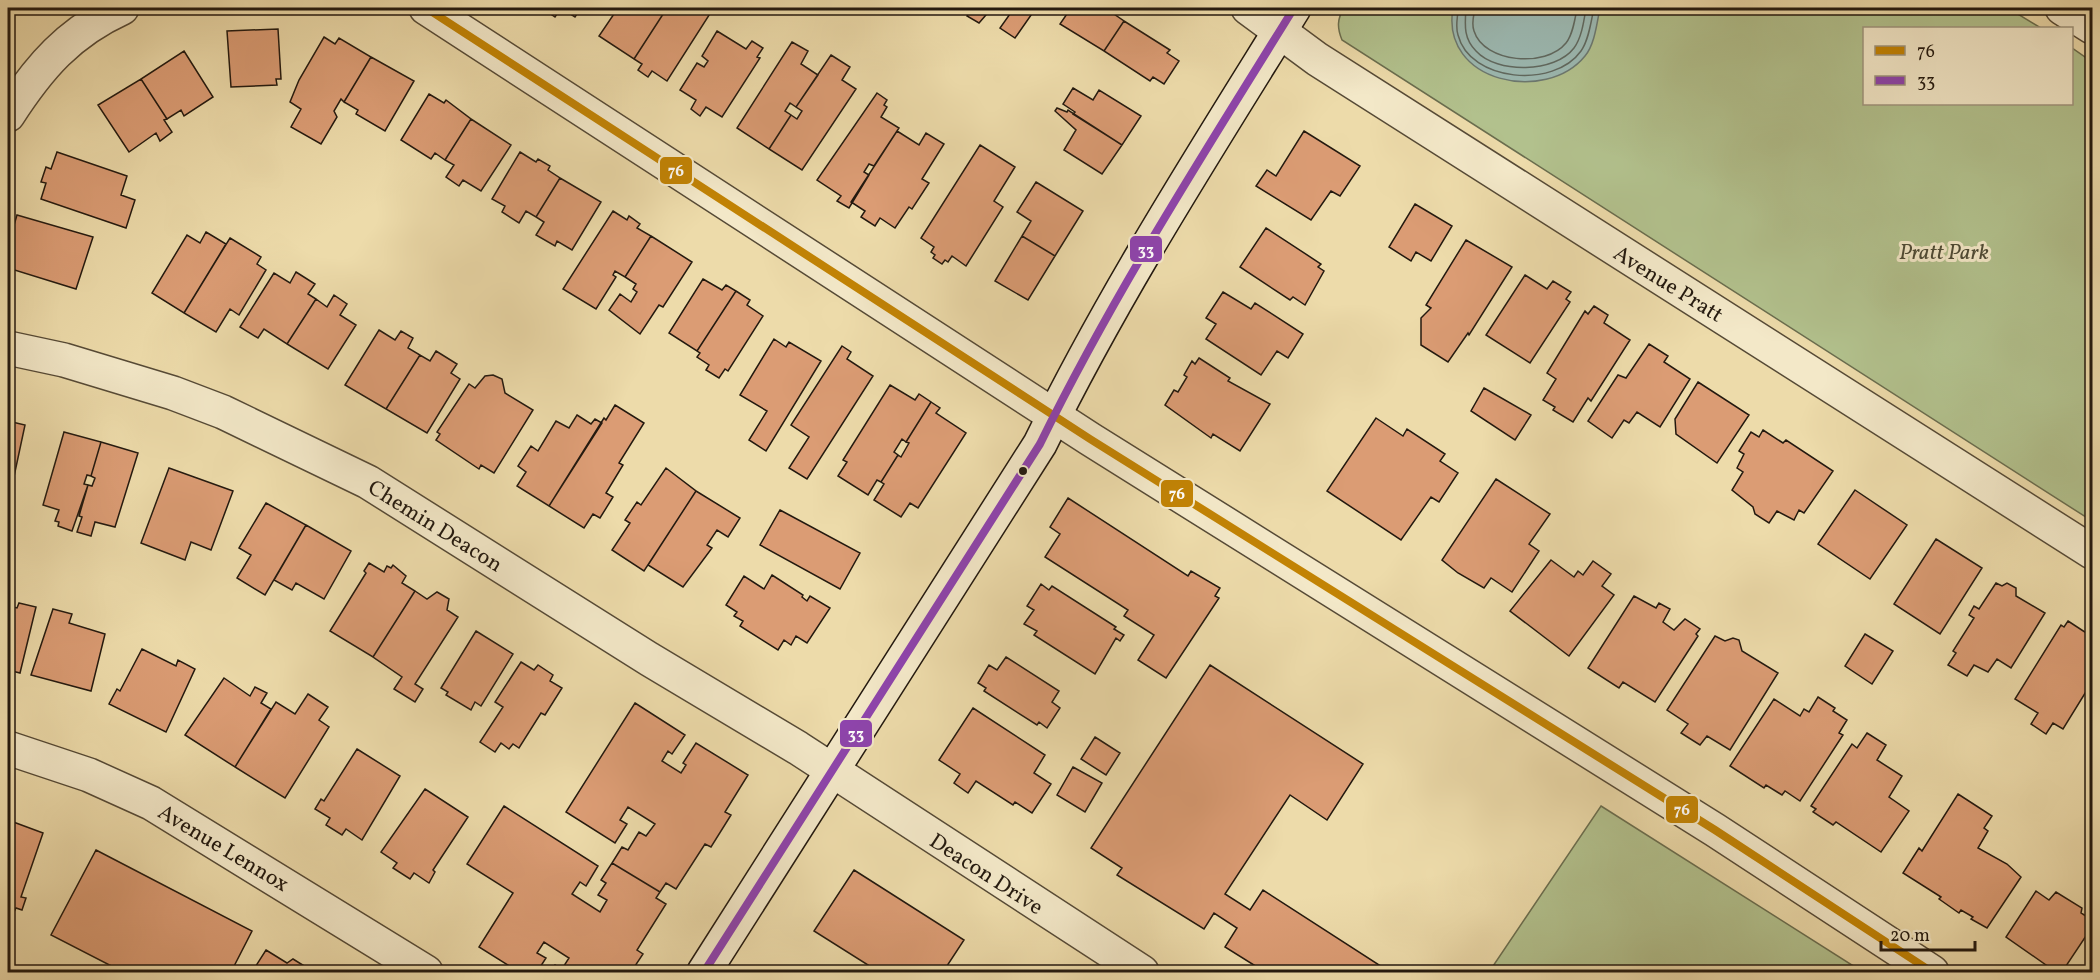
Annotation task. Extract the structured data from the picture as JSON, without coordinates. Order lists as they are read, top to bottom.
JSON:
{
  "streets": {
    "street": [
      "Avenue Pratt",
      "Chemin Deacon",
      "Avenue Lennox",
      "Deacon Drive"
    ]
  },
  "crossings": [
    ["Chemin Deacon", "Deacon Drive"]
  ],
  "parks": ["Pratt Park"],
  "lines": ["transit line 76", "transit line 33"],
  "legend": ["76", "33"],
  "scale_bar": "20 m"
}
